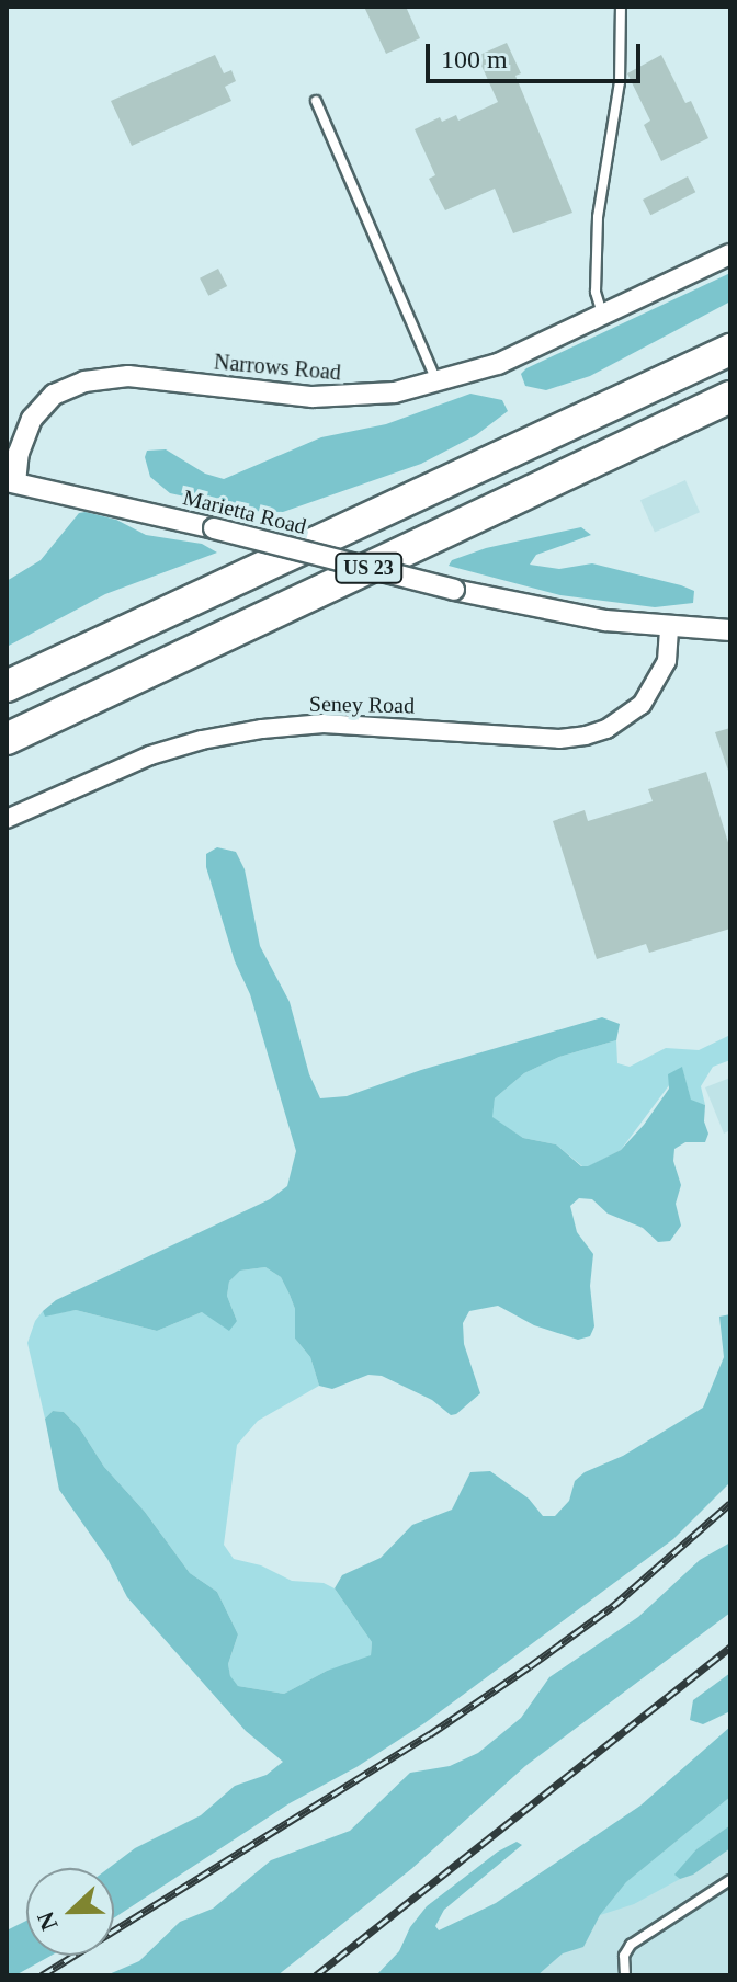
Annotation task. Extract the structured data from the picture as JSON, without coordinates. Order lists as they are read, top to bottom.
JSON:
{
  "streets": {
    "highway": ["US 23"],
    "street": ["Narrows Road", "Marietta Road", "Seney Road"]
  },
  "crossings": [
    ["Narrows Road", "Marietta Road"],
    ["Marietta Road", "Seney Road"]
  ],
  "scale_bar": "100 m",
  "north": "left"
}
